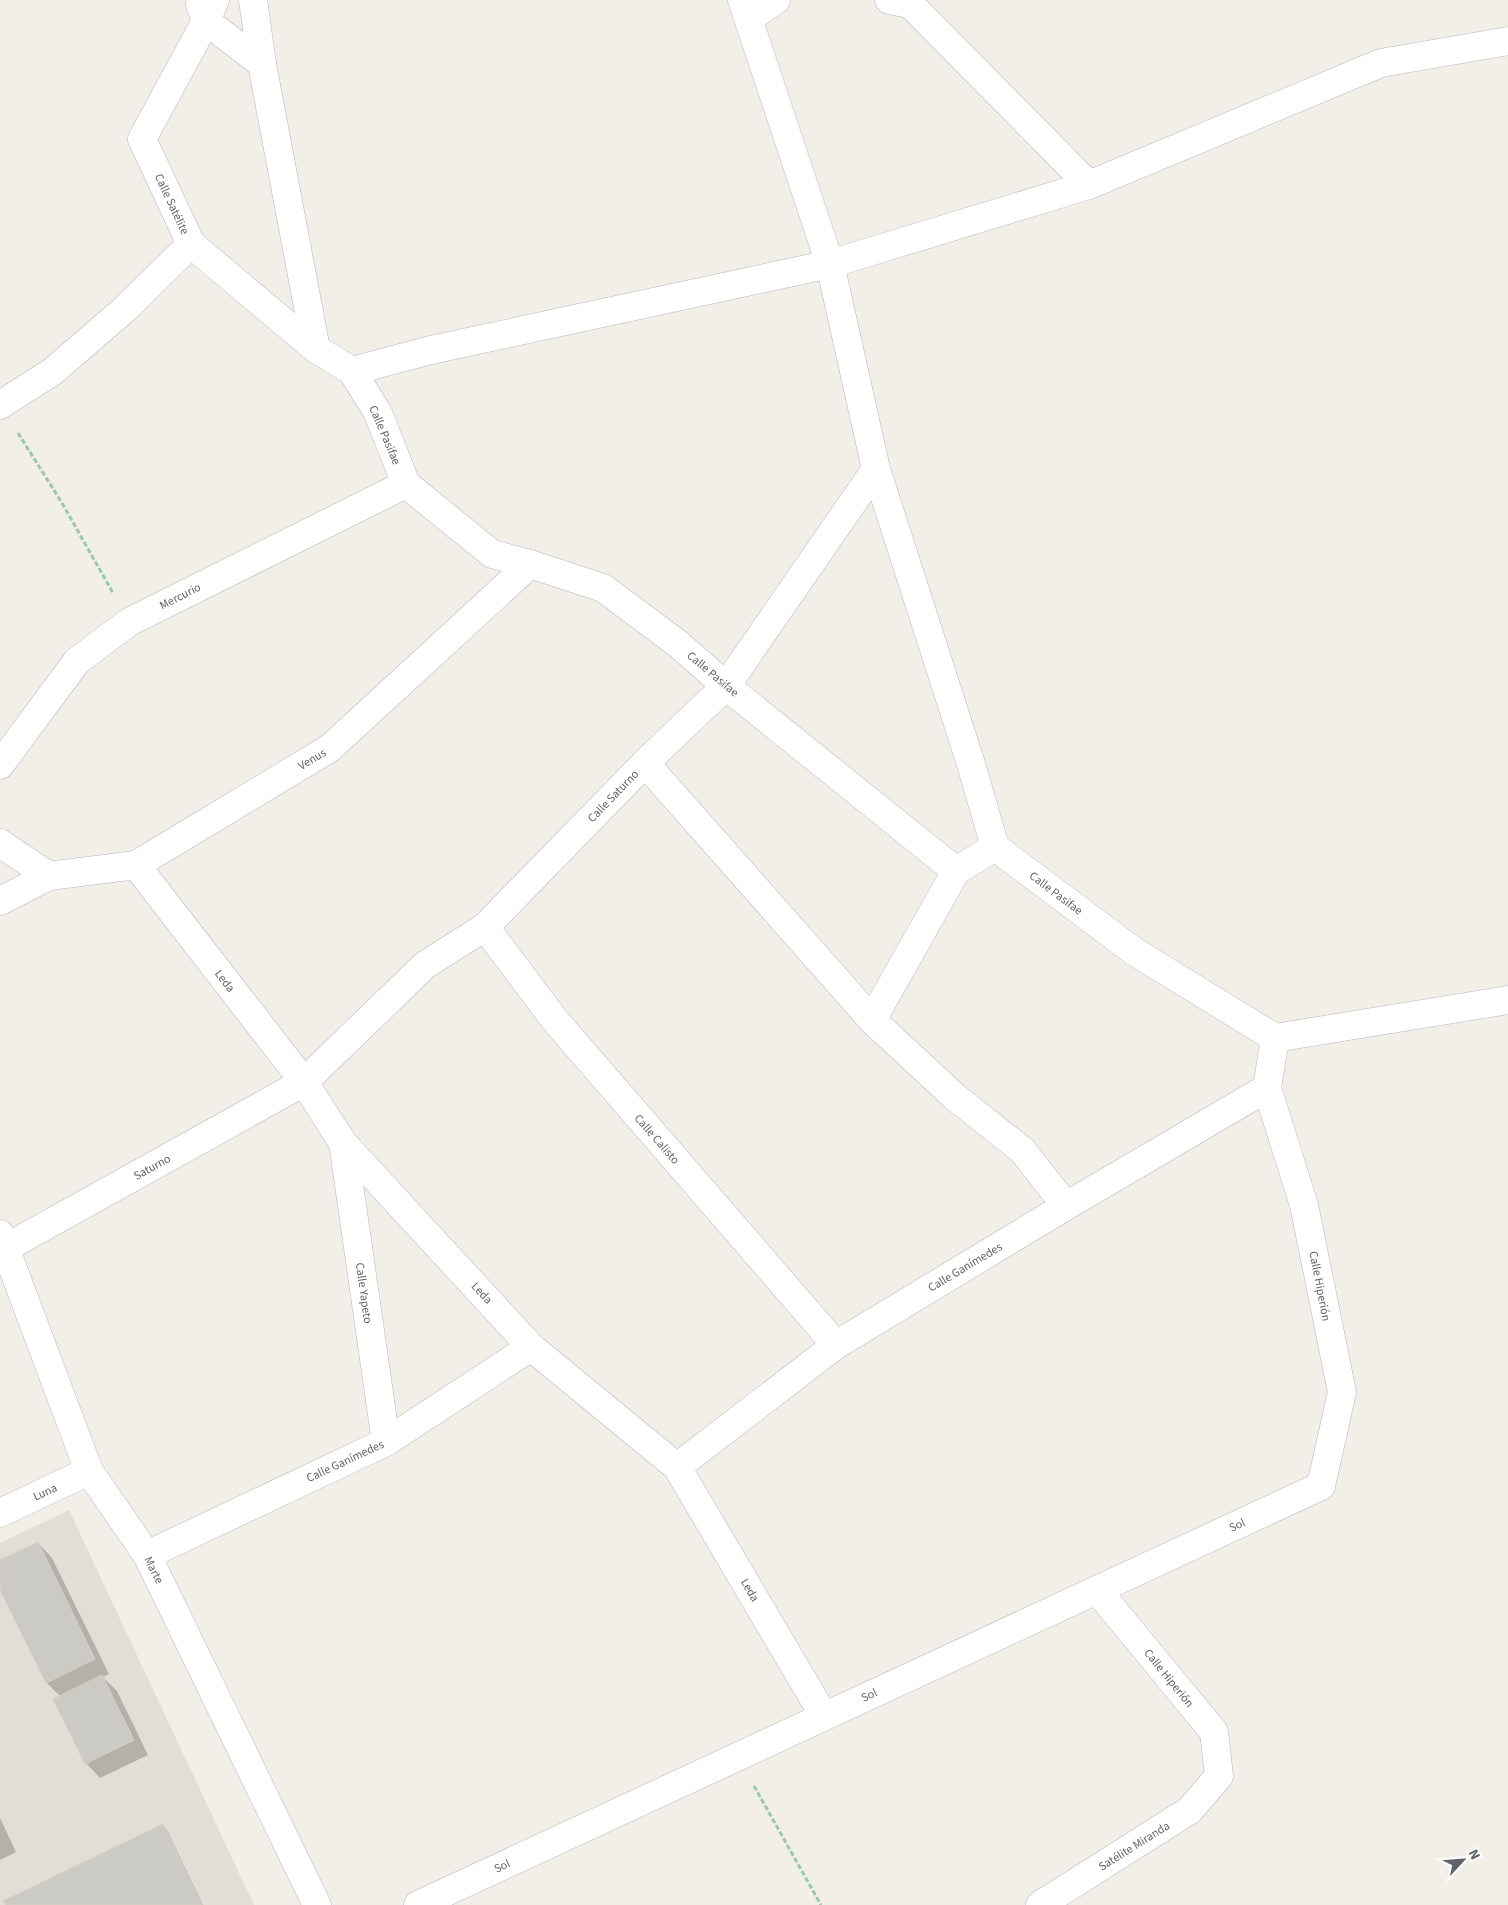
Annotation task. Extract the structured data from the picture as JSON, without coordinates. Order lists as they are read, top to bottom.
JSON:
{
  "streets": {
    "street": [
      "Calle Satélite",
      "Calle Pasifae",
      "Mercurio",
      "Venus",
      "Calle Saturno",
      "Leda",
      "Calle Calisto",
      "Saturno",
      "Calle Ganímedes",
      "Calle Hiperión",
      "Calle Yapeto",
      "Luna",
      "Sol",
      "Marte",
      "Satélite Miranda"
    ]
  },
  "crossings": [
    ["Calle Satélite", "Calle Pasifae"],
    ["Calle Pasifae", "Mercurio"],
    ["Calle Pasifae", "Venus"],
    ["Calle Pasifae", "Calle Saturno"],
    ["Venus", "Leda"],
    ["Calle Saturno", "Leda"],
    ["Calle Saturno", "Calle Calisto"],
    ["Calle Saturno", "Saturno"],
    ["Leda", "Saturno"],
    ["Leda", "Calle Ganímedes"],
    ["Leda", "Calle Yapeto"],
    ["Leda", "Sol"],
    ["Calle Calisto", "Calle Ganímedes"],
    ["Saturno", "Marte"],
    ["Calle Ganímedes", "Calle Hiperión"],
    ["Calle Ganímedes", "Calle Yapeto"],
    ["Calle Ganímedes", "Marte"],
    ["Calle Hiperión", "Sol"],
    ["Calle Hiperión", "Satélite Miranda"],
    ["Luna", "Marte"]
  ],
  "north": "top right"
}
